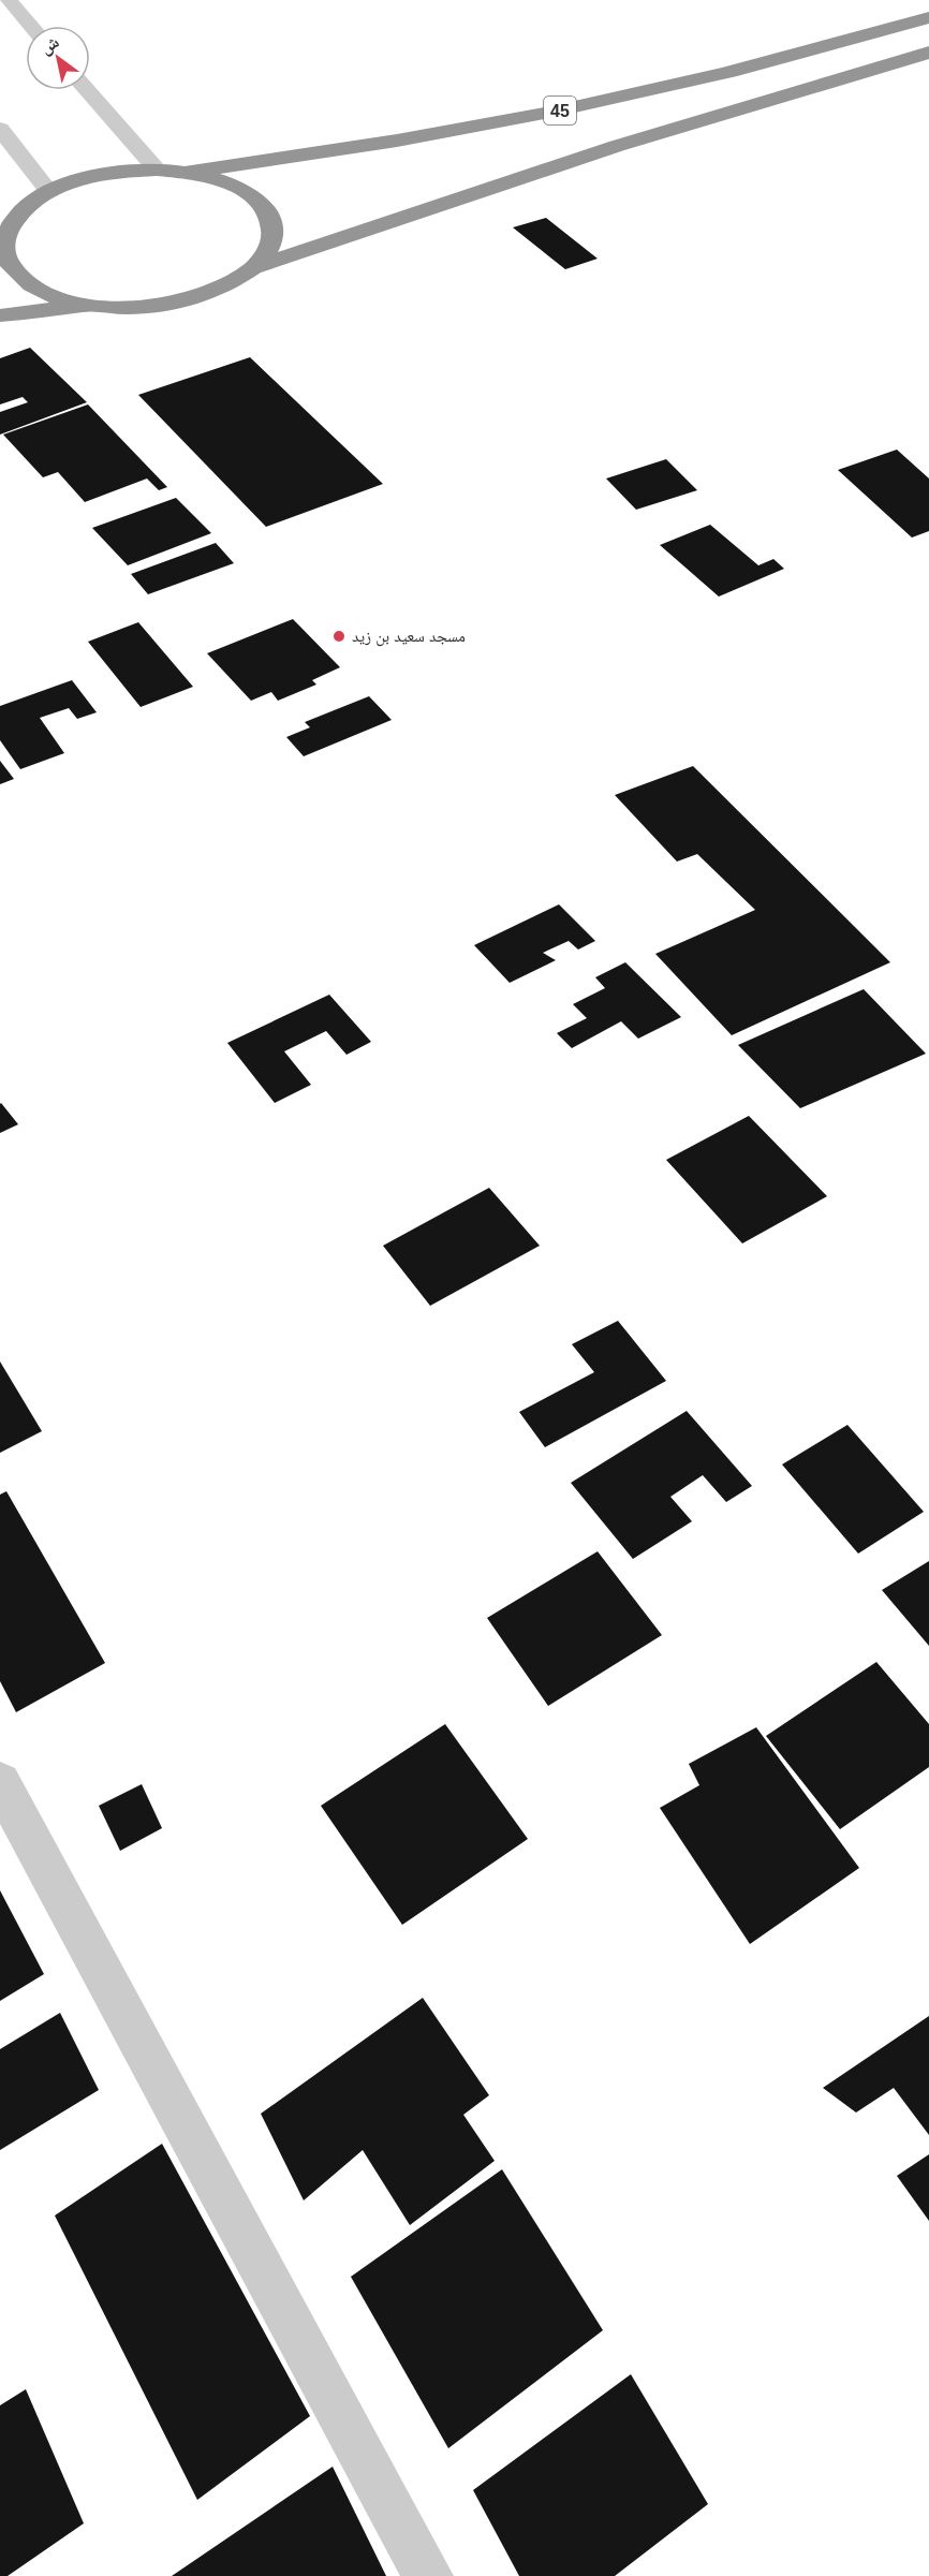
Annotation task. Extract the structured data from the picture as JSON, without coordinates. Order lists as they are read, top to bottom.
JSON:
{
  "streets": {
    "highway": ["45"]
  },
  "places": ["مسجد سعيد بن زيد"],
  "north": "top left"
}
